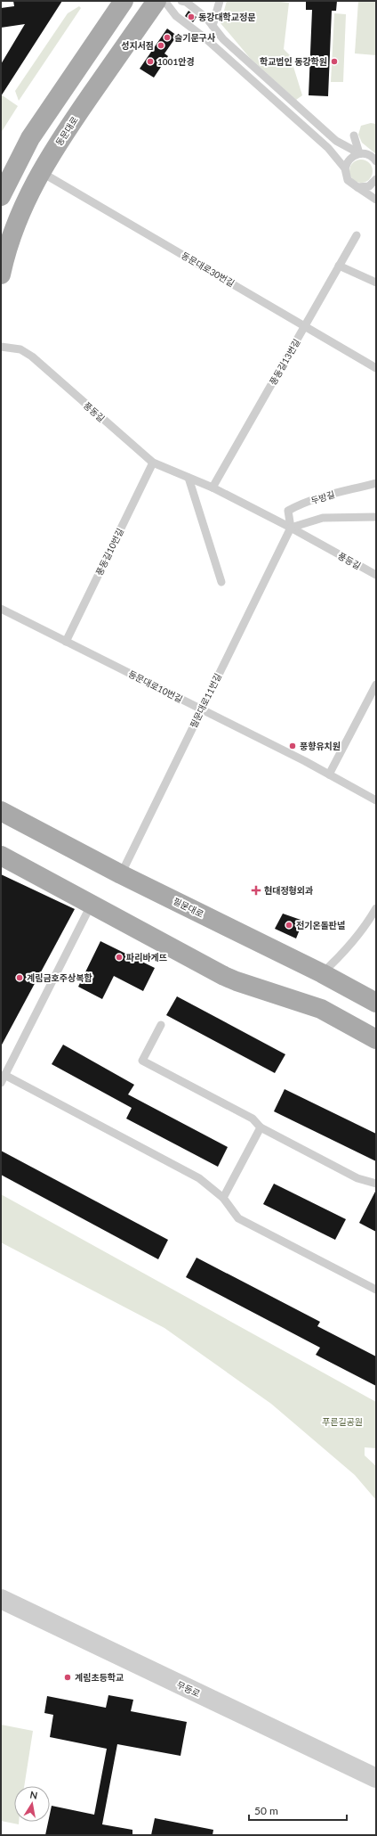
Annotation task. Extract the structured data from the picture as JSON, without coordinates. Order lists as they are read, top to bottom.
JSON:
{
  "streets": {
    "main road": ["동문대로", "필문대로"],
    "street": ["무등로"],
    "lane": [
      "동문대로30번길",
      "풍동길13번길",
      "풍동길",
      "두방길",
      "풍동길10번길",
      "동문대로10번길",
      "필문대로11번길"
    ]
  },
  "crossings": [
    ["동문대로", "동문대로30번길"],
    ["동문대로30번길", "풍동길13번길"],
    ["풍동길13번길", "풍동길"],
    ["풍동길", "두방길"],
    ["풍동길", "풍동길10번길"],
    ["풍동길", "필문대로11번길"],
    ["두방길", "필문대로11번길"],
    ["풍동길10번길", "동문대로10번길"],
    ["동문대로10번길", "필문대로11번길"],
    ["필문대로11번길", "필문대로"]
  ],
  "parks": ["푸른길공원"],
  "places": {
    "other": [
      "동강대학교정문",
      "슬기문구사",
      "성지서점",
      "1001안경",
      "학교법인 동강학원",
      "풍향유치원",
      "전기온돌판넬",
      "파리바게뜨",
      "계림금호주상복합",
      "계림초등학교"
    ],
    "health": ["현대정형외과"]
  },
  "scale_bar": "50 m",
  "north": "top"
}
